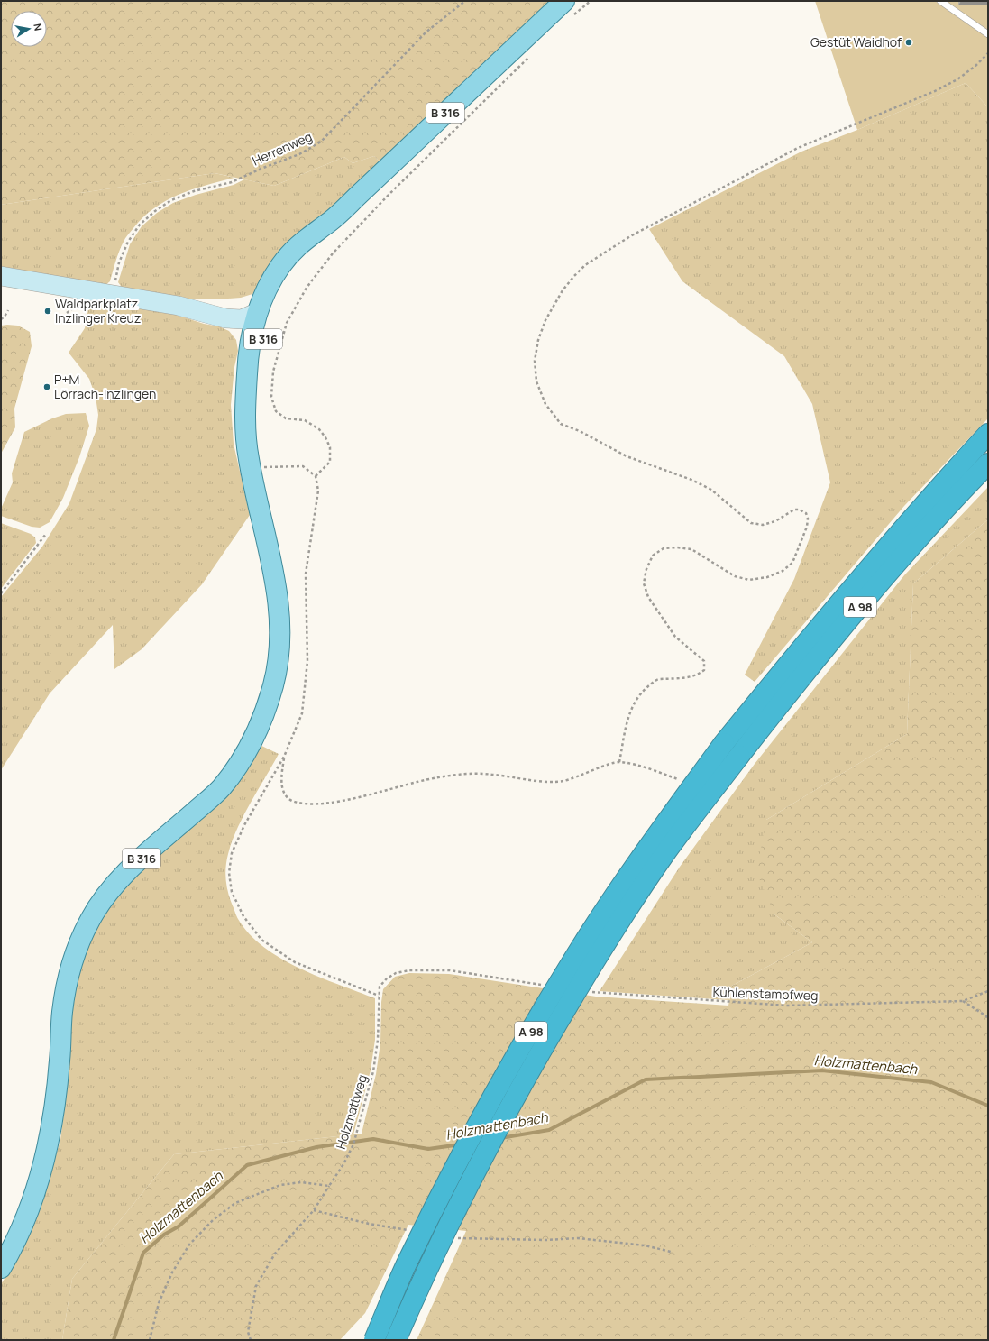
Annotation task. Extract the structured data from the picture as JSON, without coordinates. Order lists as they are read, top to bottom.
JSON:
{
  "streets": {
    "highway": ["A 98"],
    "main road": ["B 316"],
    "path": ["Herrenweg", "Kühlenstampfweg", "Holzmattweg"]
  },
  "water": ["Holzmattenbach"],
  "places": ["Gestüt Waidhof", "Waldparkplatz Inzlinger Kreuz", "P+M Lörrach-Inzlingen"],
  "north": "right"
}
